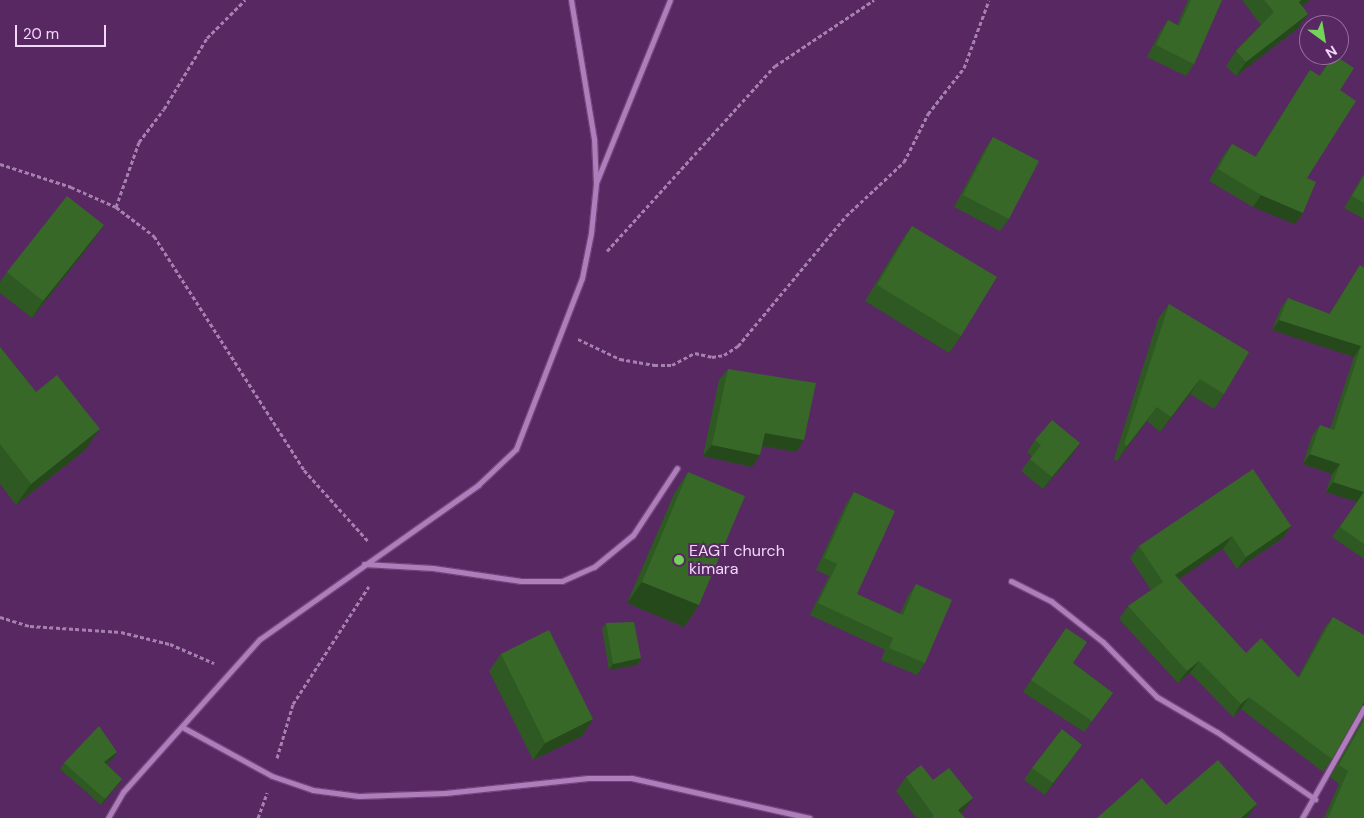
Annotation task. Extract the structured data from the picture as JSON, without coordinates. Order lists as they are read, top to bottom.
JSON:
{
  "places": ["EAGT church kimara"],
  "scale_bar": "20 m",
  "north": "bottom right"
}
